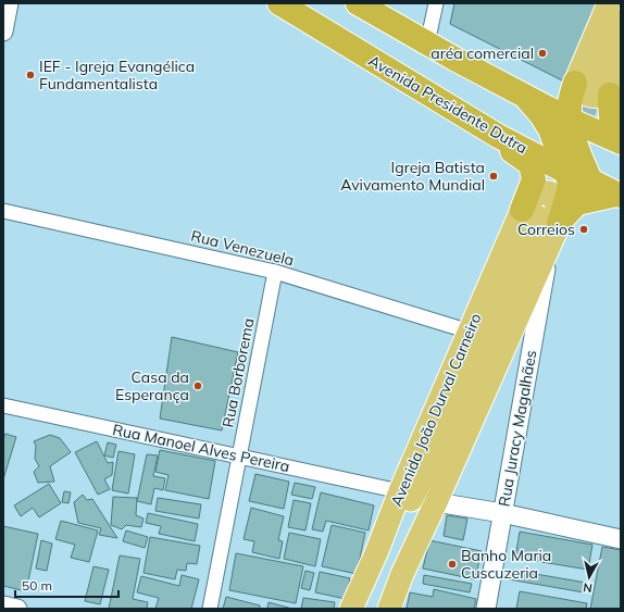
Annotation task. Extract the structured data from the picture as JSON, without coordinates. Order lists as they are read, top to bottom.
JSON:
{
  "streets": {
    "highway": ["Avenida Presidente Dutra"],
    "main road": ["Avenida João Durval Carneiro"],
    "street": [
      "Rua Venezuela",
      "Rua Borborema",
      "Rua Juracy Magalhães",
      "Rua Manoel Alves Pereira"
    ]
  },
  "crossings": [
    ["Rua Venezuela", "Rua Borborema"],
    ["Rua Venezuela", "Avenida João Durval Carneiro"],
    ["Rua Borborema", "Rua Manoel Alves Pereira"],
    ["Avenida João Durval Carneiro", "Rua Manoel Alves Pereira"]
  ],
  "places": [
    "aréa comercial",
    "IEF - Igreja Evangélica Fundamentalista",
    "Igreja Batista Avivamento Mundial",
    "Correios",
    "Casa da Esperança",
    "Banho Maria Cuscuzeria"
  ],
  "scale_bar": "50 m",
  "north": "bottom"
}
